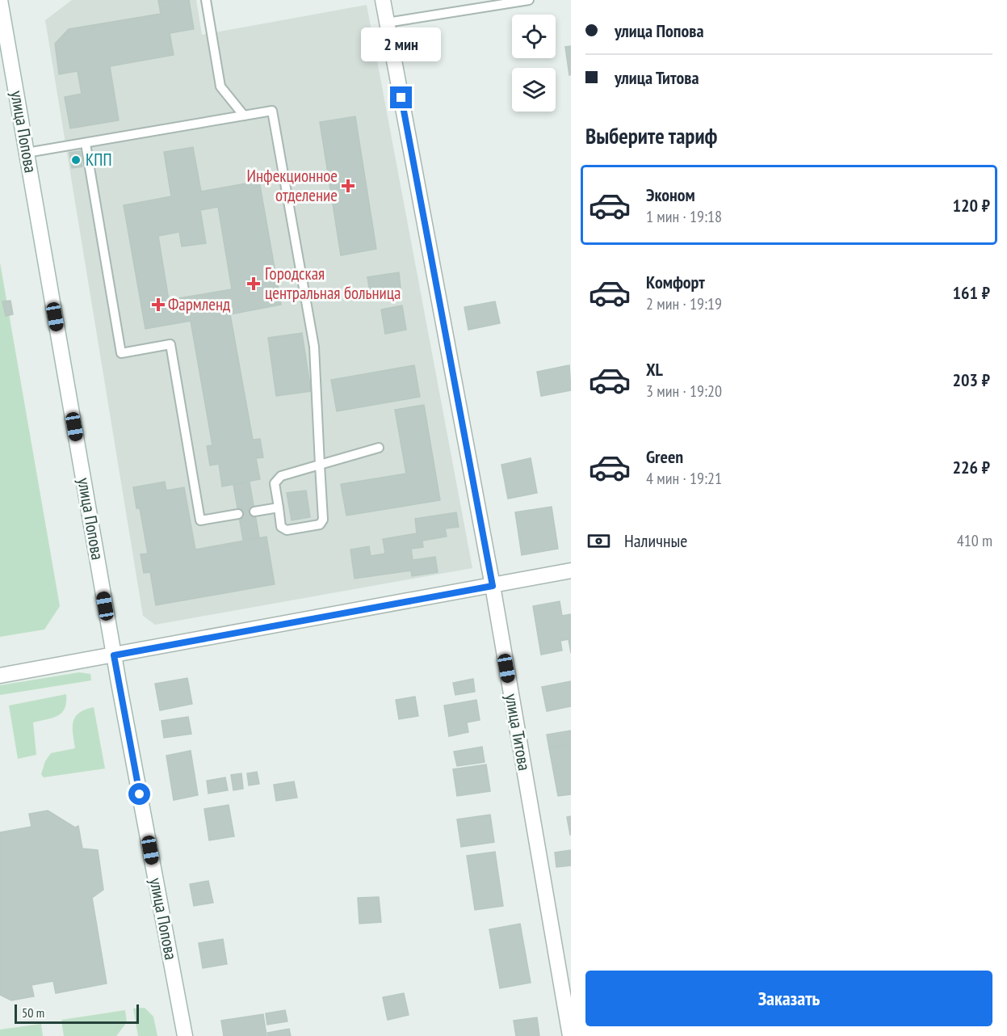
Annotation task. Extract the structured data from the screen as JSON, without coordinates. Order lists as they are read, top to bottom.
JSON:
{
  "streets": {
    "street": ["улица Попова", "улица Титова"]
  },
  "places": {
    "other": ["КПП"],
    "health": ["Инфекционное отделение", "Городская центральная больница", "Фармленд"]
  },
  "scale_bar": "50 m",
  "page": {
    "banner": ["улица Попова", "улица Титова"],
    "bubble": "2 мин",
    "heading": "Выберите тариф",
    "list": [
      {
        "name": "Эконом",
        "note": "1 мин · 19:18",
        "value": "120 ₽"
      },
      {
        "name": "Комфорт",
        "note": "2 мин · 19:19",
        "value": "161 ₽"
      },
      {
        "name": "XL",
        "note": "3 мин · 19:20",
        "value": "203 ₽"
      },
      {
        "name": "Green",
        "note": "4 мин · 19:21",
        "value": "226 ₽"
      }
    ],
    "pay": ["Наличные", "410 m"],
    "buttons": "Заказать",
    "scale": "50 m"
  }
}
